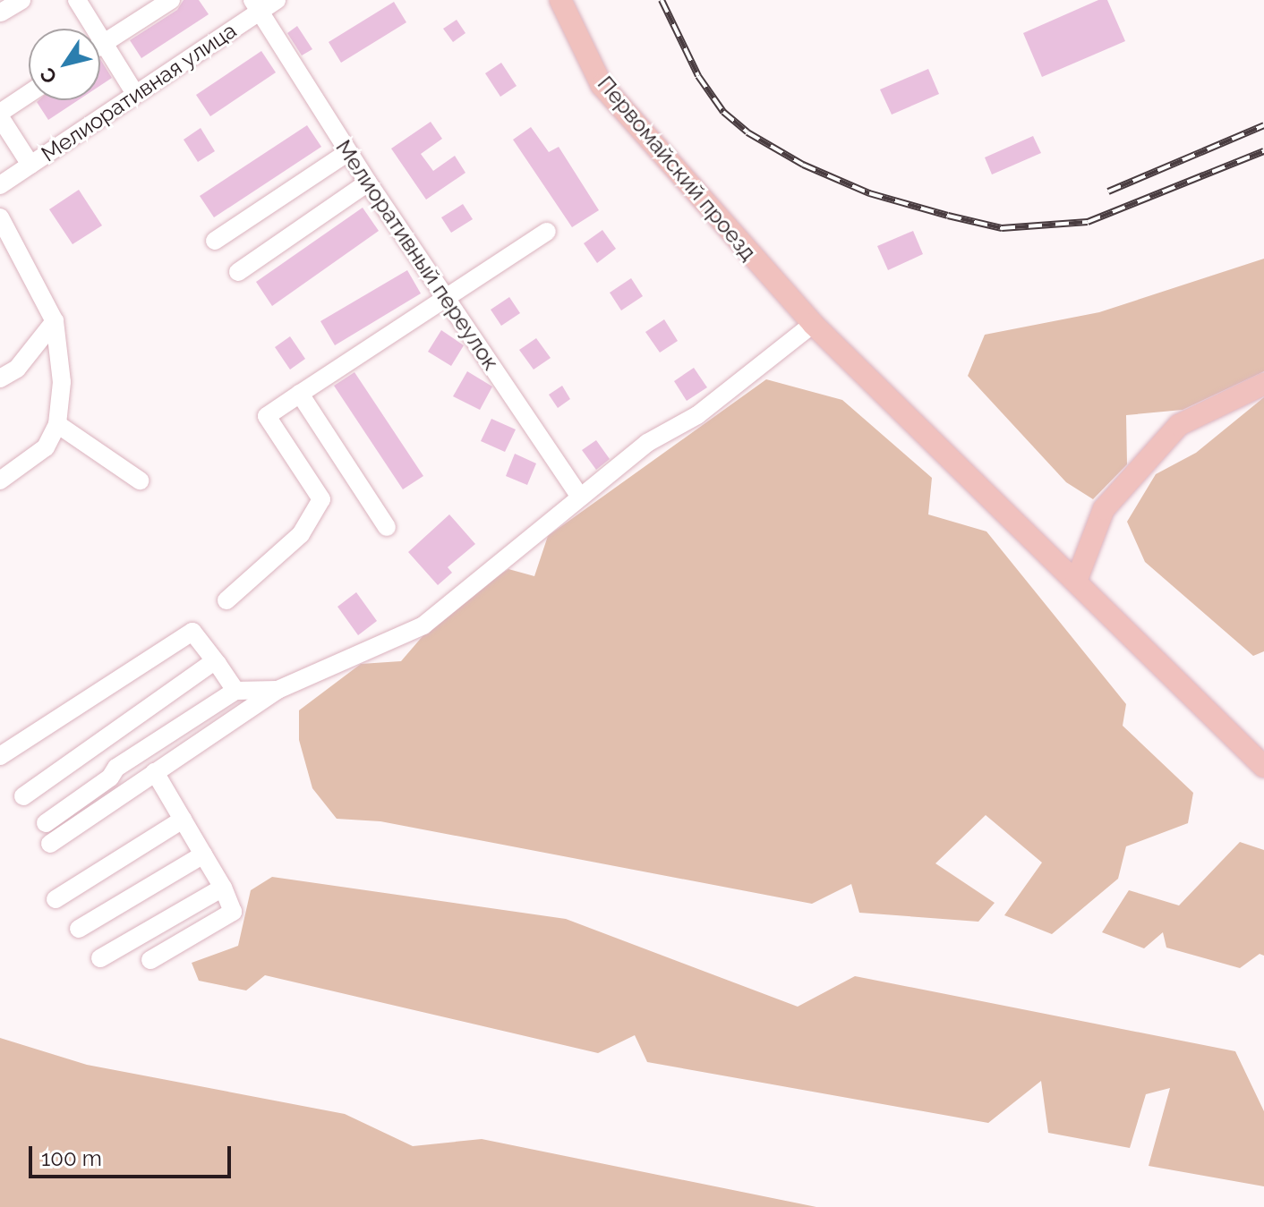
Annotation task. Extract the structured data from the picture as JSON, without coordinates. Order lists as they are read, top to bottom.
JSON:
{
  "streets": {
    "main road": ["Первомайский проезд"],
    "street": ["Мелиоративная улица", "Мелиоративный переулок"]
  },
  "crossings": [
    ["Мелиоративная улица", "Мелиоративный переулок"]
  ],
  "scale_bar": "100 m",
  "north": "bottom left"
}
